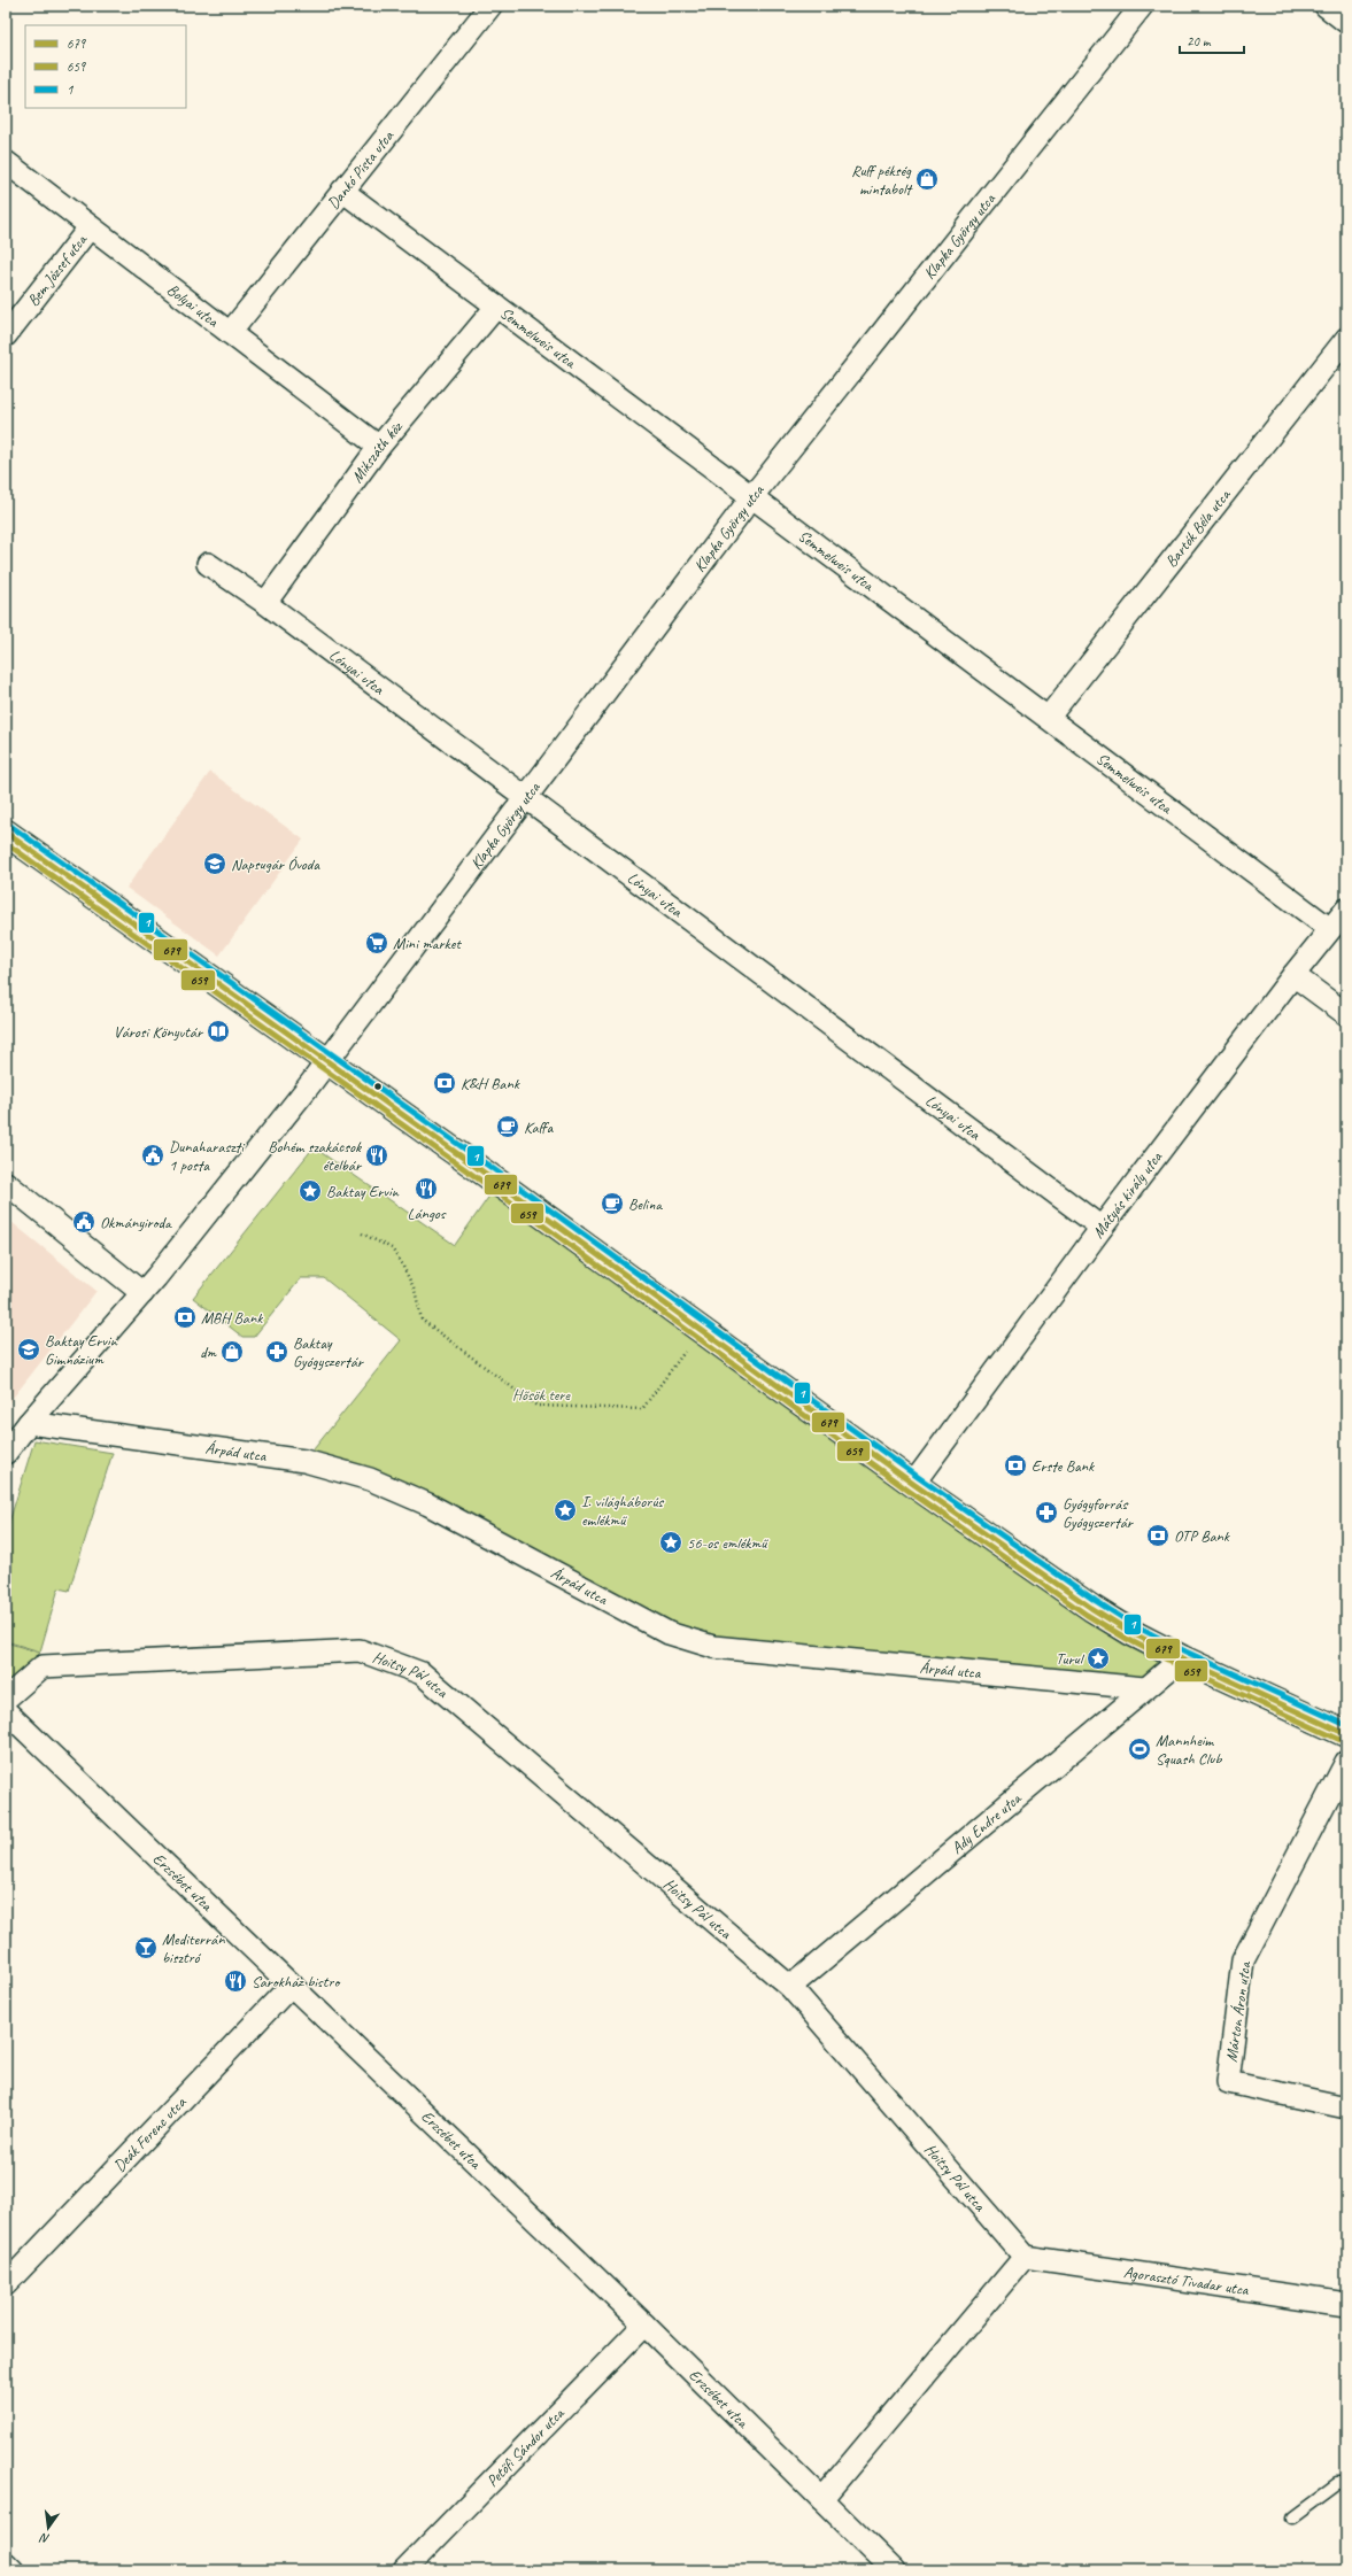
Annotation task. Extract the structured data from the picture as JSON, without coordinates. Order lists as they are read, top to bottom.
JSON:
{
  "streets": {
    "street": [
      "Dankó Pista utca",
      "Klapka György utca",
      "Bem József utca",
      "Bolyai utca",
      "Semmelweis utca",
      "Mikszáth köz",
      "Bartók Béla utca",
      "Lónyai utca",
      "Mátyás király utca",
      "Árpád utca",
      "Hoitsy Pál utca",
      "Ady Endre utca",
      "Erzsébet utca",
      "Márton Áron utca",
      "Deák Ferenc utca",
      "Agorasztó Tivadar utca",
      "Petőfi Sándor utca"
    ]
  },
  "crossings": [
    ["Dankó Pista utca", "Bolyai utca"],
    ["Dankó Pista utca", "Semmelweis utca"],
    ["Klapka György utca", "Semmelweis utca"],
    ["Klapka György utca", "Lónyai utca"],
    ["Klapka György utca", "Árpád utca"],
    ["Bem József utca", "Bolyai utca"],
    ["Bolyai utca", "Mikszáth köz"],
    ["Semmelweis utca", "Mikszáth köz"],
    ["Semmelweis utca", "Bartók Béla utca"],
    ["Semmelweis utca", "Mátyás király utca"],
    ["Mikszáth köz", "Lónyai utca"],
    ["Lónyai utca", "Mátyás király utca"],
    ["Árpád utca", "Ady Endre utca"],
    ["Hoitsy Pál utca", "Ady Endre utca"],
    ["Hoitsy Pál utca", "Agorasztó Tivadar utca"],
    ["Erzsébet utca", "Deák Ferenc utca"],
    ["Erzsébet utca", "Petőfi Sándor utca"]
  ],
  "parks": ["Hősök tere"],
  "places": {
    "shop": ["Ruff pékség mintabolt", "dm"],
    "school or university": ["Napsugár Óvoda", "Baktay Ervin Gimnázium"],
    "supermarket": ["Mini market"],
    "library": ["Városi Könyvtár"],
    "bank": [
      "K&H Bank",
      "MBH Bank",
      "Erste Bank",
      "OTP Bank"
    ],
    "cafe": ["Kaffa", "Belina"],
    "public building": ["Dunaharaszti 1 posta", "Okmányiroda"],
    "restaurant": ["Bohém szakácsok ételbár", "Lángos", "Sarokház bistro"],
    "place": [
      "Baktay Ervin",
      "I. világháborús emlékmű",
      "56-os emlékmű",
      "Turul"
    ],
    "pharmacy": ["Baktay Gyógyszertár", "Gyógyforrás Gyógyszertár"],
    "sports": ["Mannheim Squash Club"],
    "bar": ["Mediterrán bisztró"]
  },
  "lines": ["transit line 1", "transit line 679", "transit line 659"],
  "legend": ["679", "659", "1"],
  "scale_bar": "20 m",
  "north": "bottom"
}
